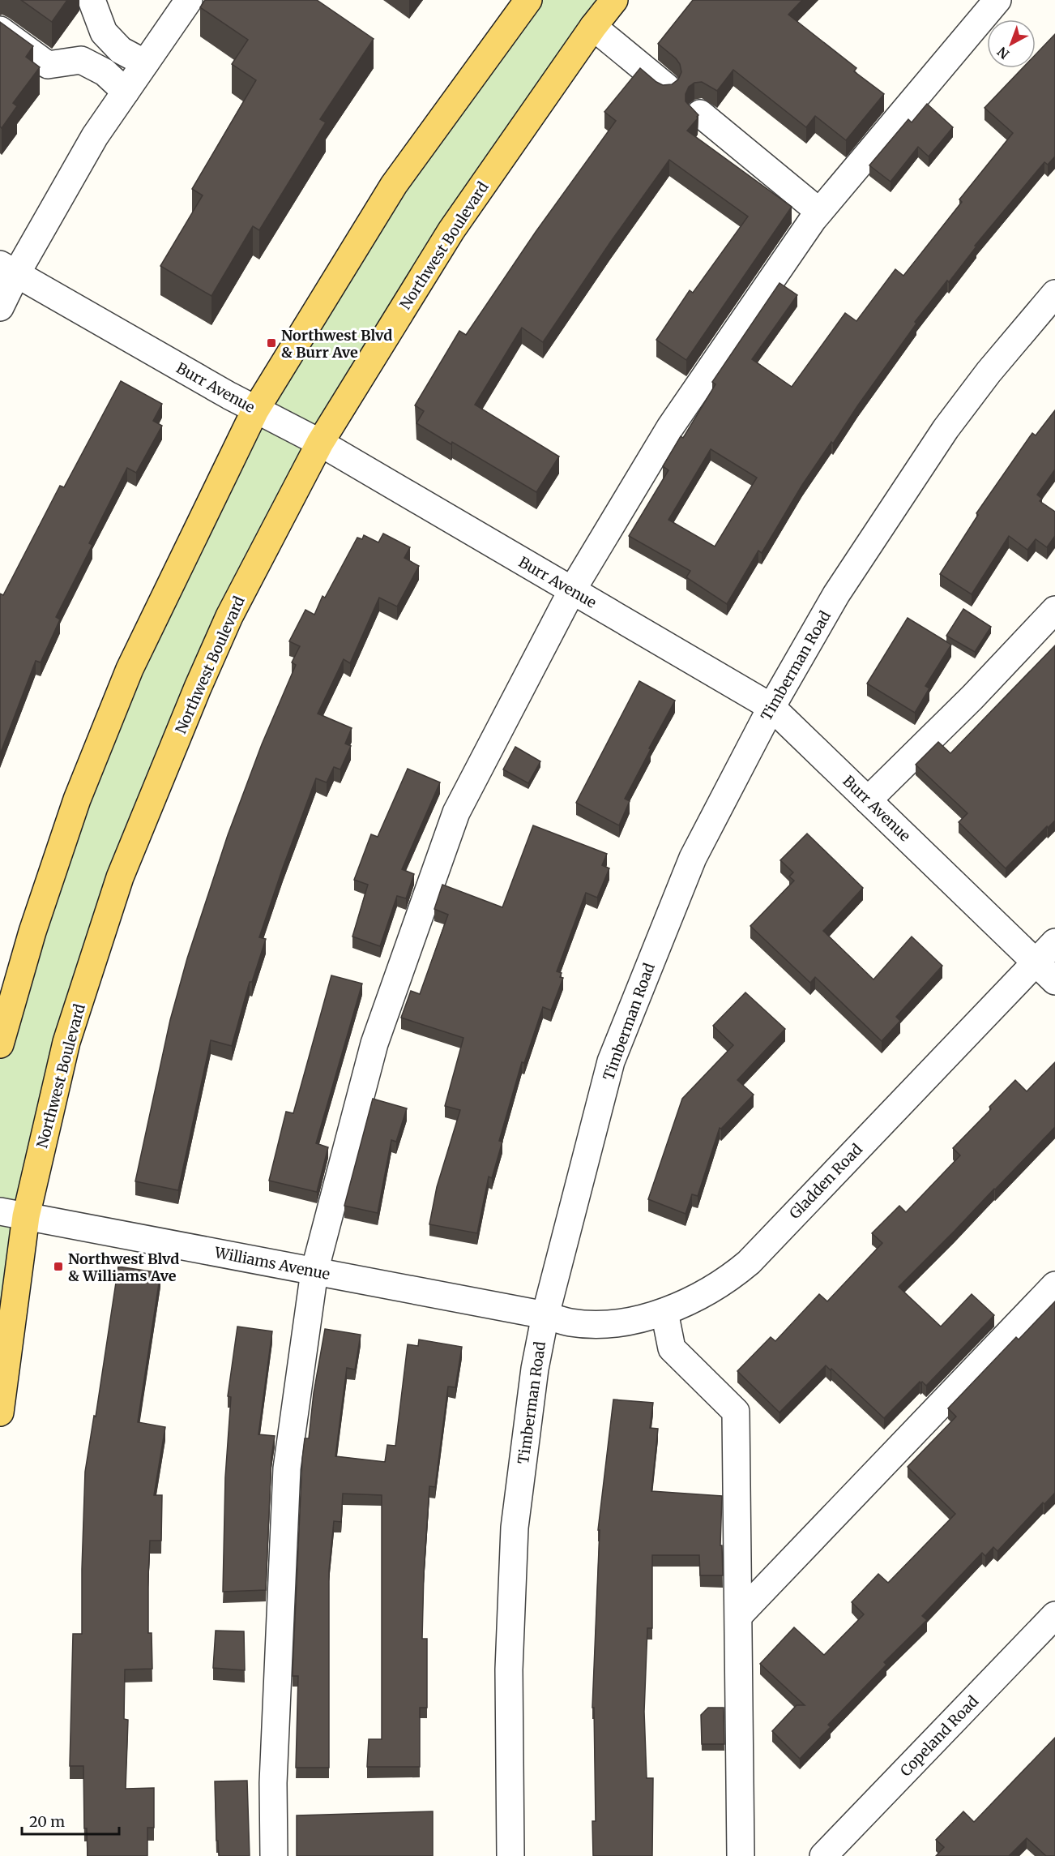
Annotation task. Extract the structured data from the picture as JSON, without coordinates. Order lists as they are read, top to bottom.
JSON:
{
  "streets": {
    "main road": ["Northwest Boulevard"],
    "street": [
      "Burr Avenue",
      "Timberman Road",
      "Gladden Road",
      "Williams Avenue",
      "Copeland Road"
    ]
  },
  "crossings": [
    ["Northwest Boulevard", "Burr Avenue"],
    ["Northwest Boulevard", "Williams Avenue"],
    ["Burr Avenue", "Timberman Road"],
    ["Burr Avenue", "Gladden Road"],
    ["Timberman Road", "Gladden Road"],
    ["Timberman Road", "Williams Avenue"],
    ["Gladden Road", "Williams Avenue"]
  ],
  "places": {
    "transit": ["Northwest Blvd & Burr Ave", "Northwest Blvd & Williams Ave"]
  },
  "scale_bar": "20 m",
  "north": "bottom left"
}
